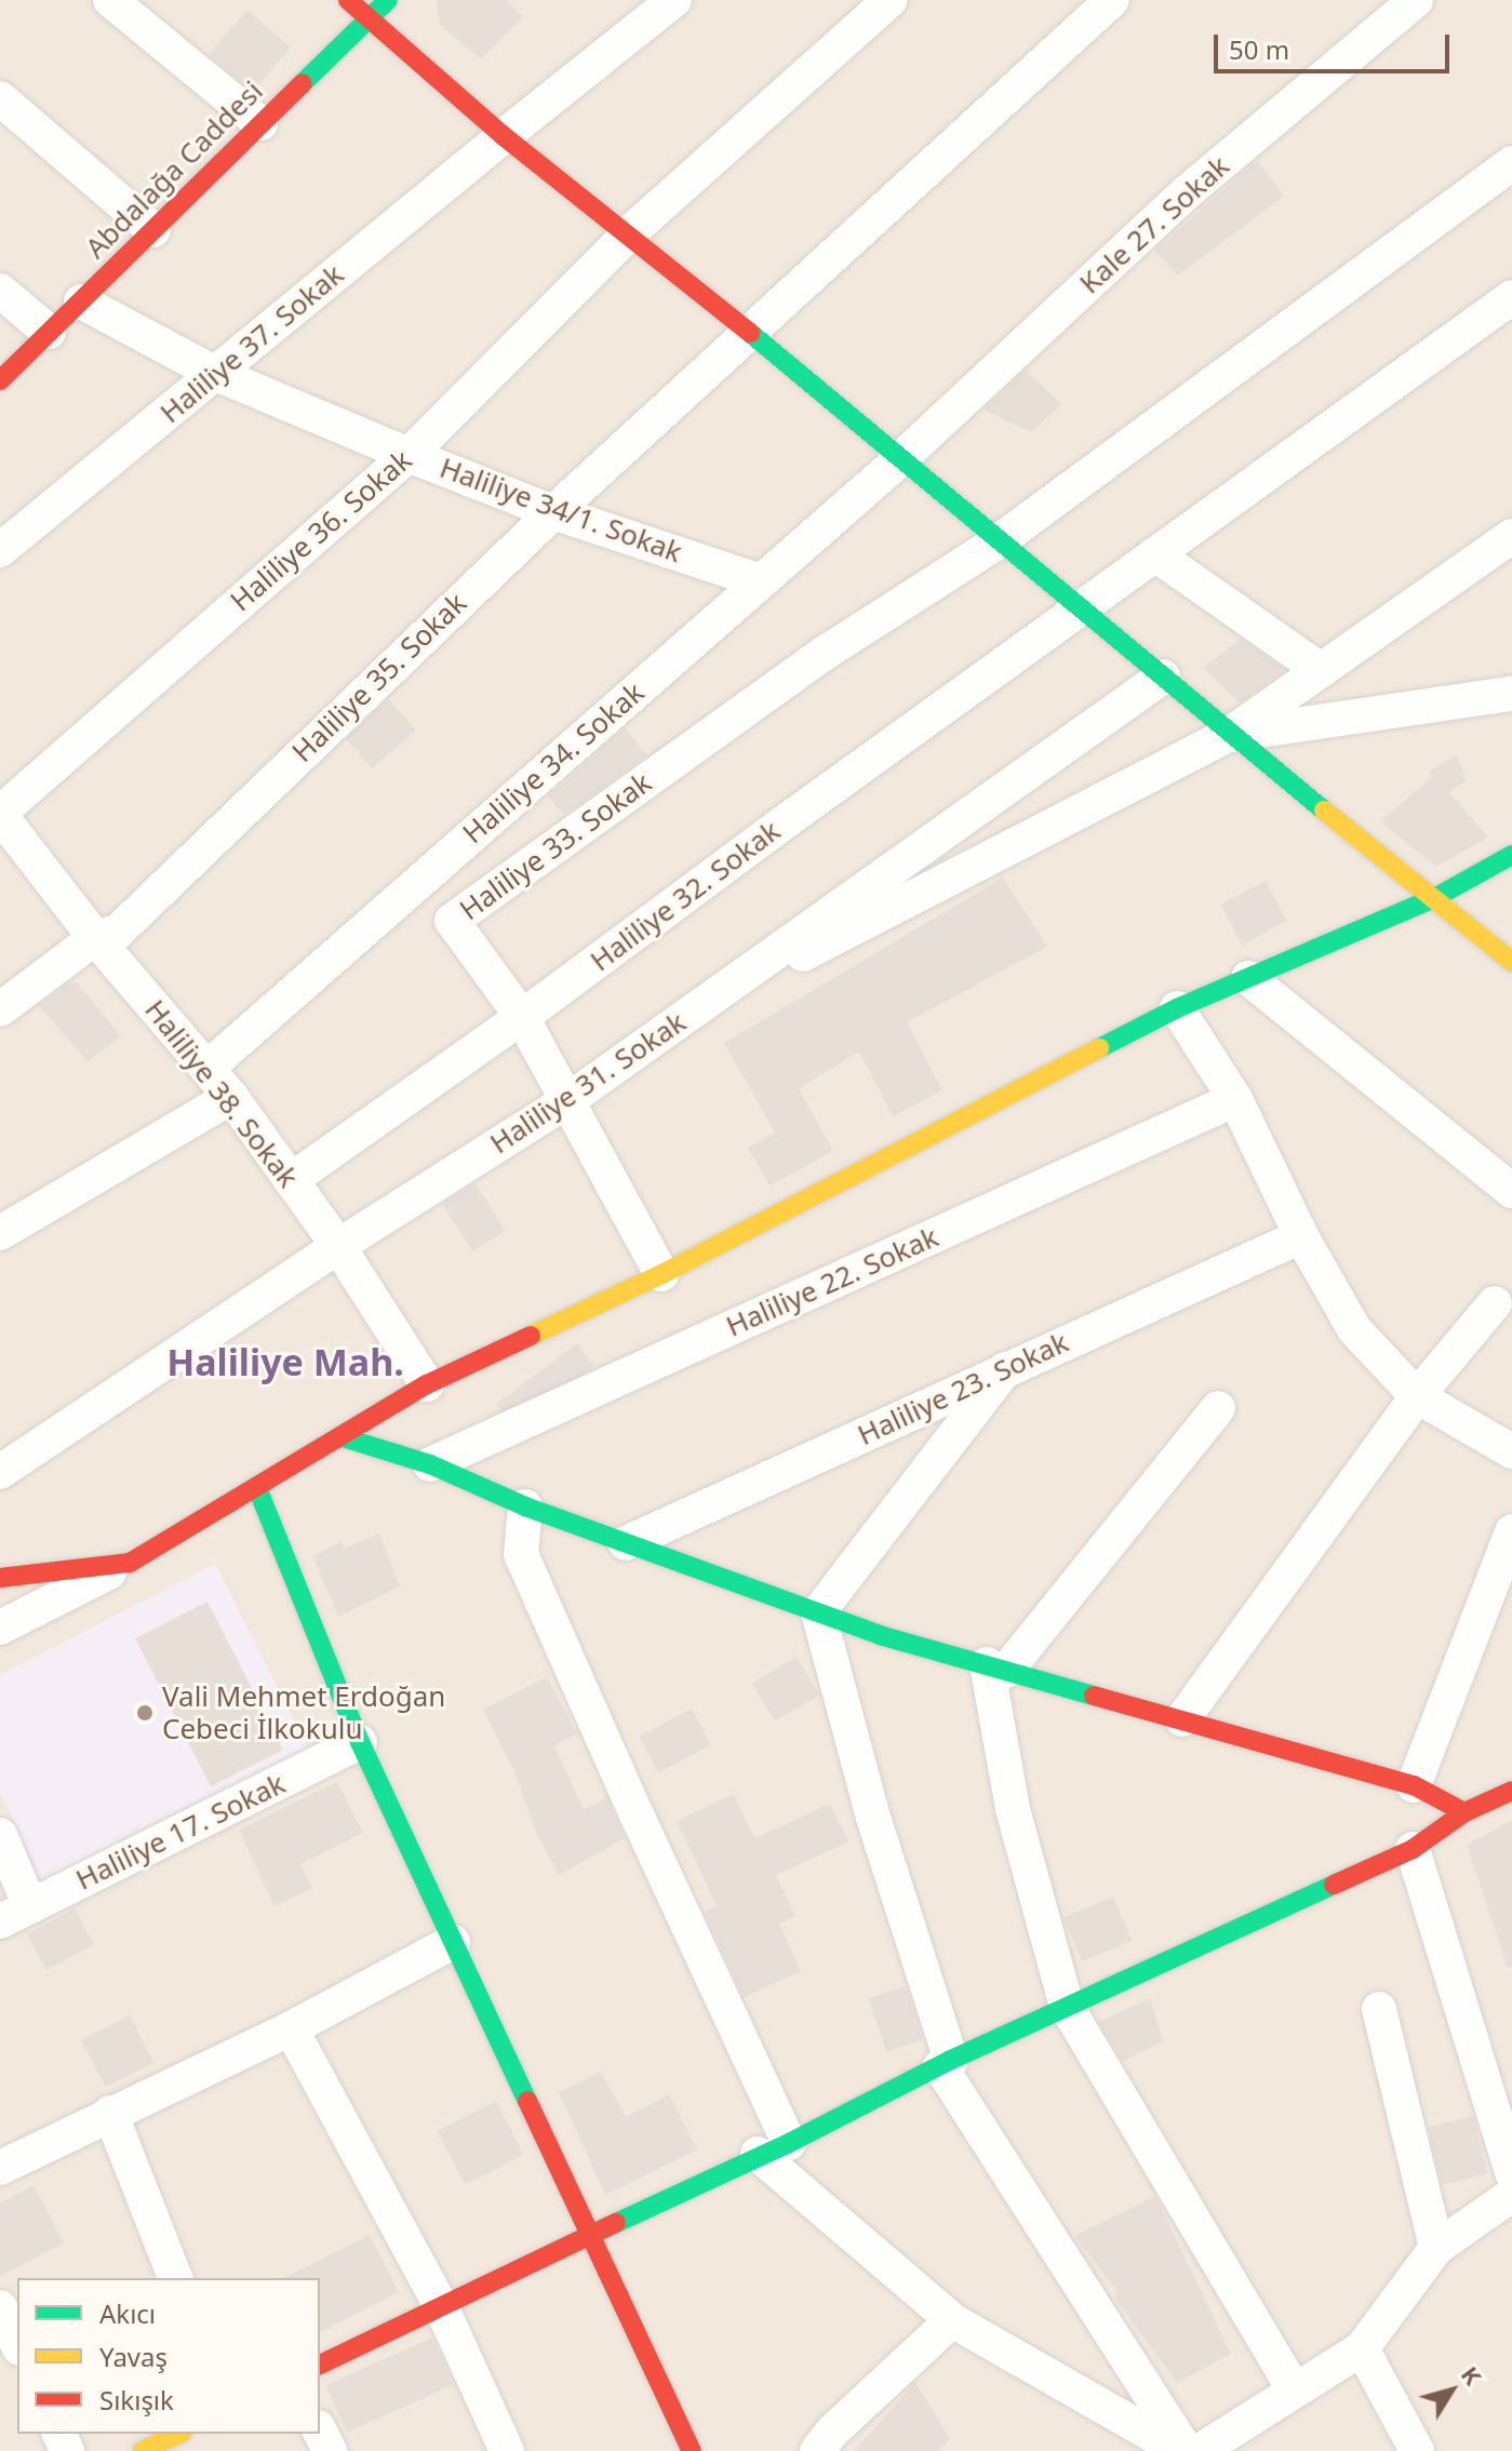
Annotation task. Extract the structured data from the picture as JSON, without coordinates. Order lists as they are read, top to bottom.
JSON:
{
  "streets": {
    "street": [
      "Abdalağa Caddesi",
      "Kale 27. Sokak",
      "Haliliye 37. Sokak",
      "Haliliye 34/1. Sokak",
      "Haliliye 36. Sokak",
      "Haliliye 35. Sokak",
      "Haliliye 34. Sokak",
      "Haliliye 33. Sokak",
      "Haliliye 32. Sokak",
      "Haliliye 31. Sokak",
      "Haliliye 38. Sokak",
      "Haliliye 22. Sokak",
      "Haliliye 23. Sokak",
      "Haliliye 17. Sokak"
    ]
  },
  "crossings": [
    ["Abdalağa Caddesi", "Haliliye 34/1. Sokak"],
    ["Kale 27. Sokak", "Haliliye 34. Sokak"],
    ["Haliliye 37. Sokak", "Haliliye 34/1. Sokak"],
    ["Haliliye 34/1. Sokak", "Haliliye 36. Sokak"],
    ["Haliliye 34/1. Sokak", "Haliliye 35. Sokak"],
    ["Haliliye 34/1. Sokak", "Haliliye 34. Sokak"],
    ["Haliliye 36. Sokak", "Haliliye 38. Sokak"],
    ["Haliliye 35. Sokak", "Haliliye 38. Sokak"],
    ["Haliliye 34. Sokak", "Haliliye 38. Sokak"],
    ["Haliliye 33. Sokak", "Haliliye 32. Sokak"],
    ["Haliliye 33. Sokak", "Haliliye 31. Sokak"],
    ["Haliliye 32. Sokak", "Haliliye 38. Sokak"],
    ["Haliliye 31. Sokak", "Haliliye 38. Sokak"]
  ],
  "districts": ["Haliliye Mah."],
  "places": ["Vali Mehmet Erdoğan Cebeci İlkokulu"],
  "legend": ["Akıcı", "Yavaş", "Sıkışık"],
  "scale_bar": "50 m",
  "north": "top right"
}
